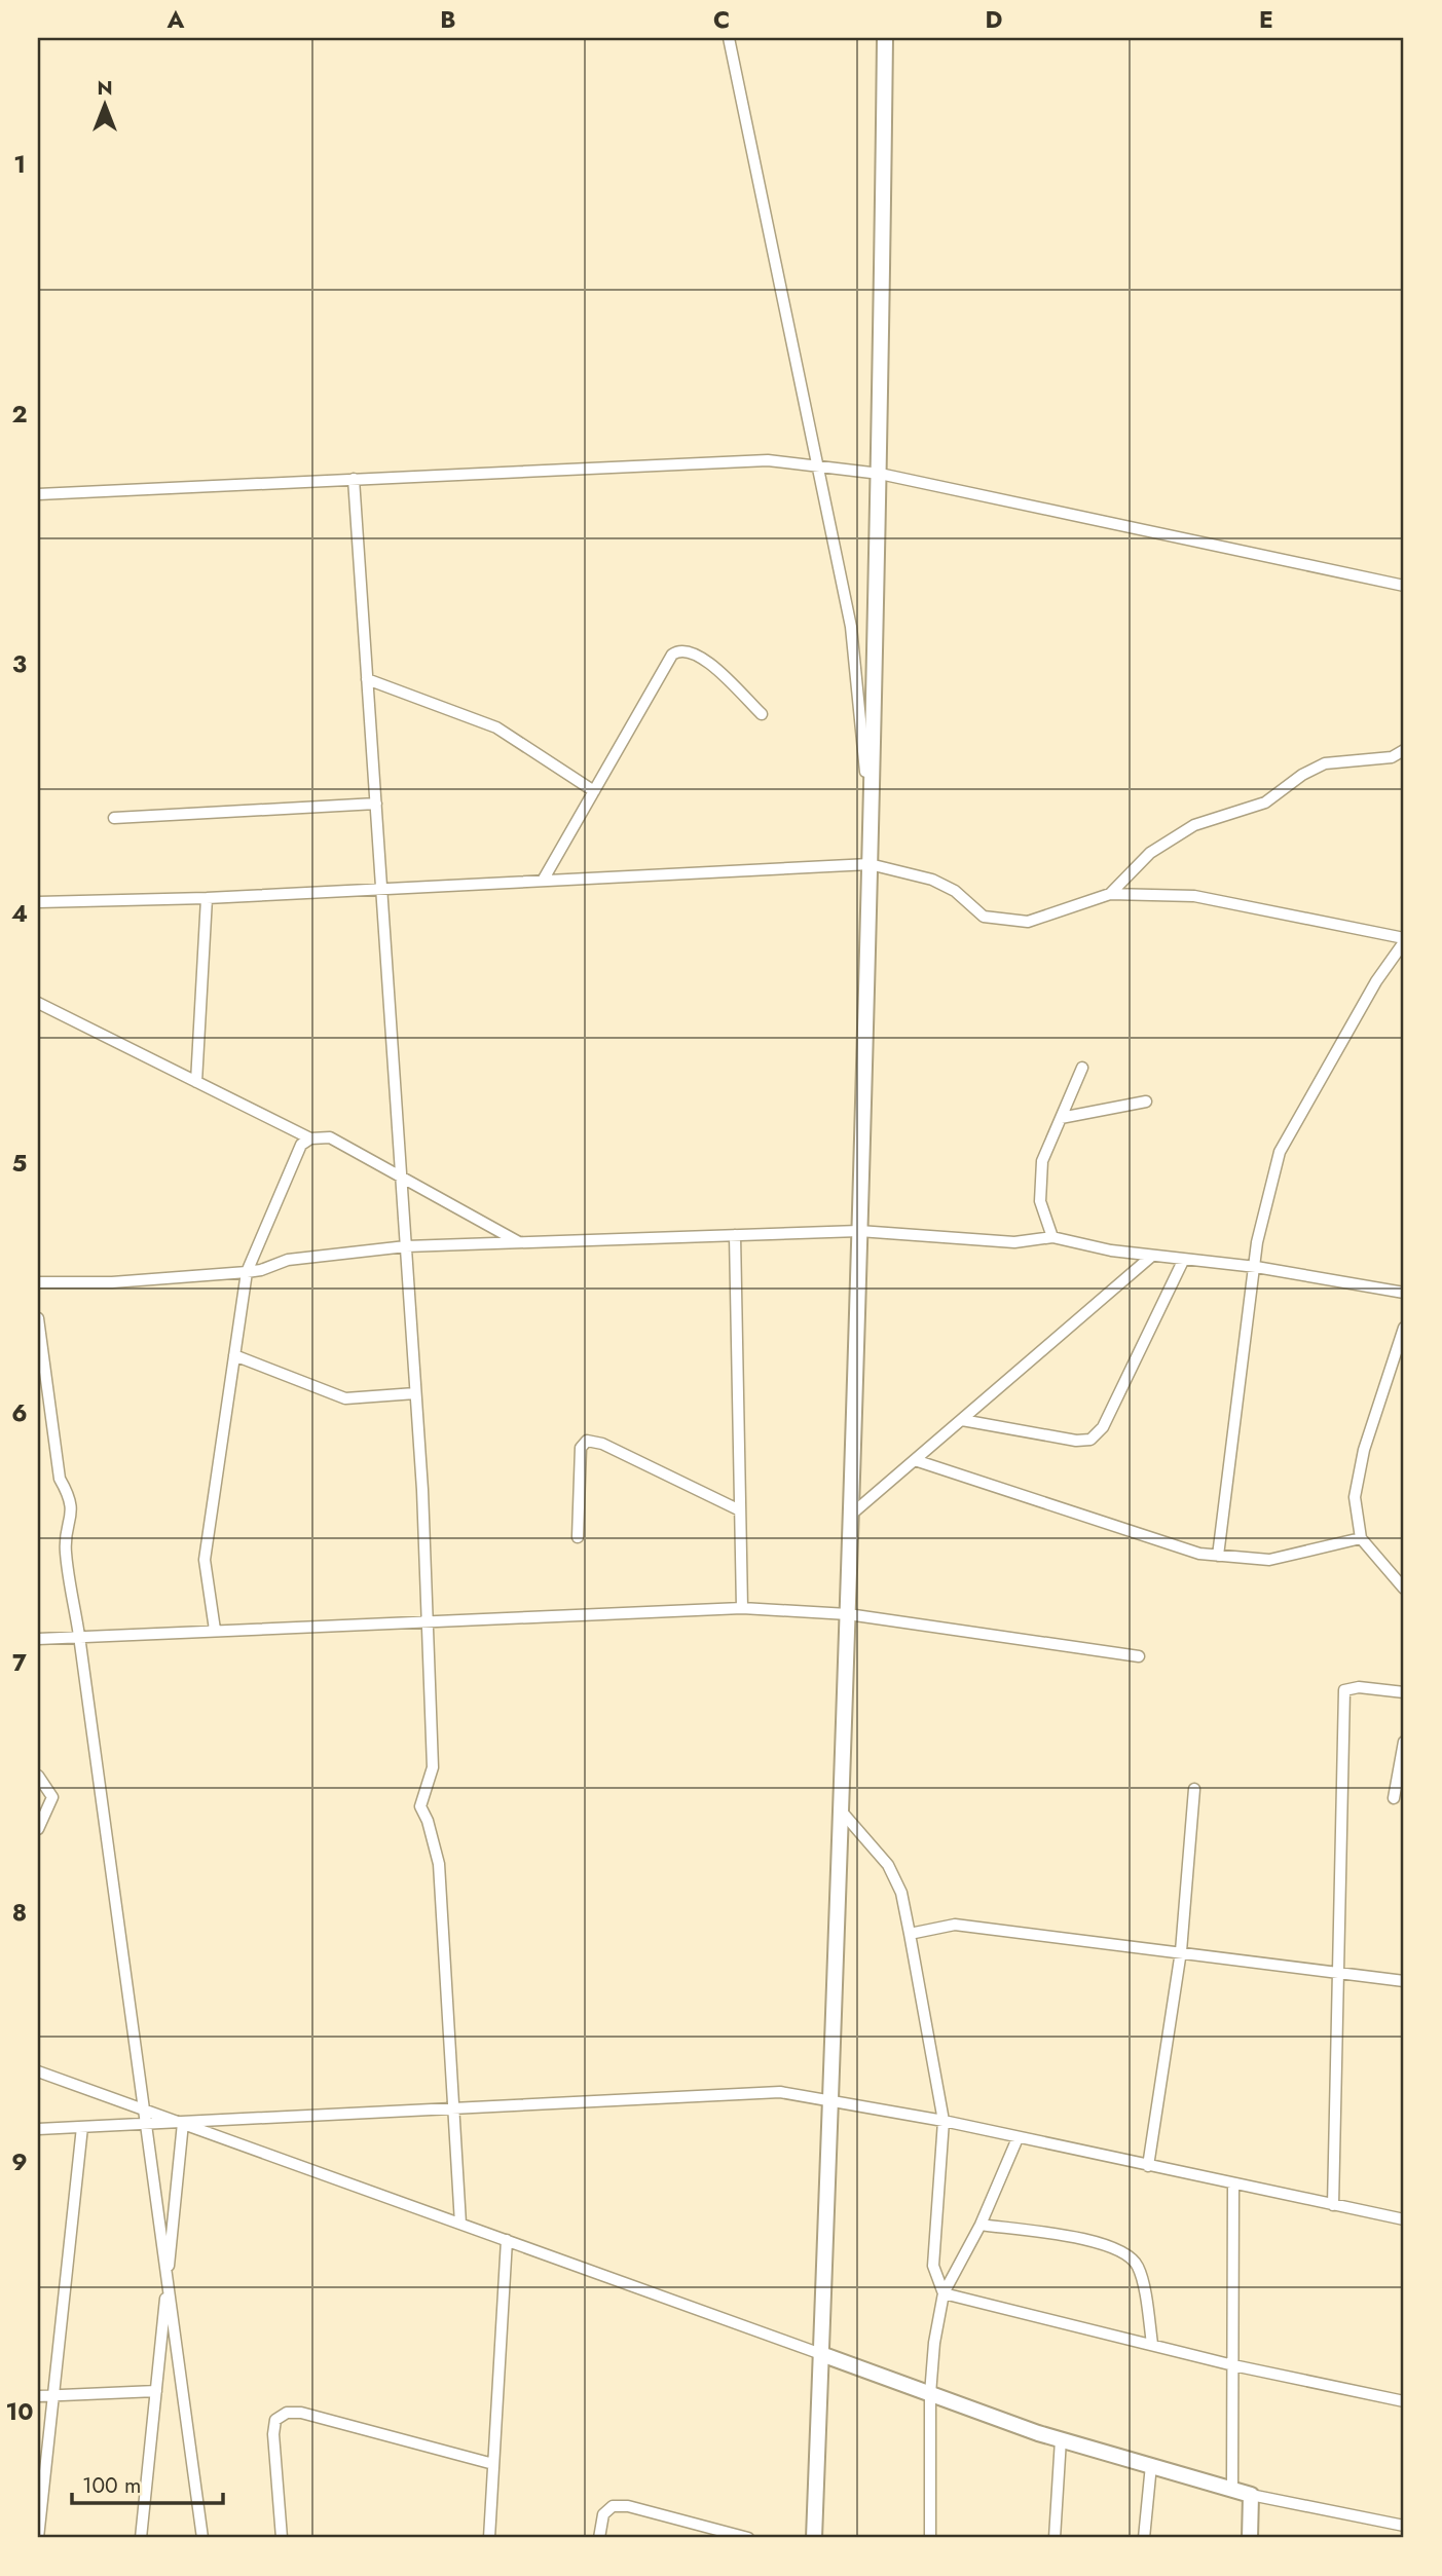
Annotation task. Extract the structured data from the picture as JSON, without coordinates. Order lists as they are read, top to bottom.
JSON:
{
  "scale_bar": "100 m",
  "north": "top",
  "grid": {
    "columns": [
      "A",
      "B",
      "C",
      "D",
      "E"
    ],
    "rows": [
      "1",
      "2",
      "3",
      "4",
      "5",
      "6",
      "7",
      "8",
      "9",
      "10"
    ]
  }
}
